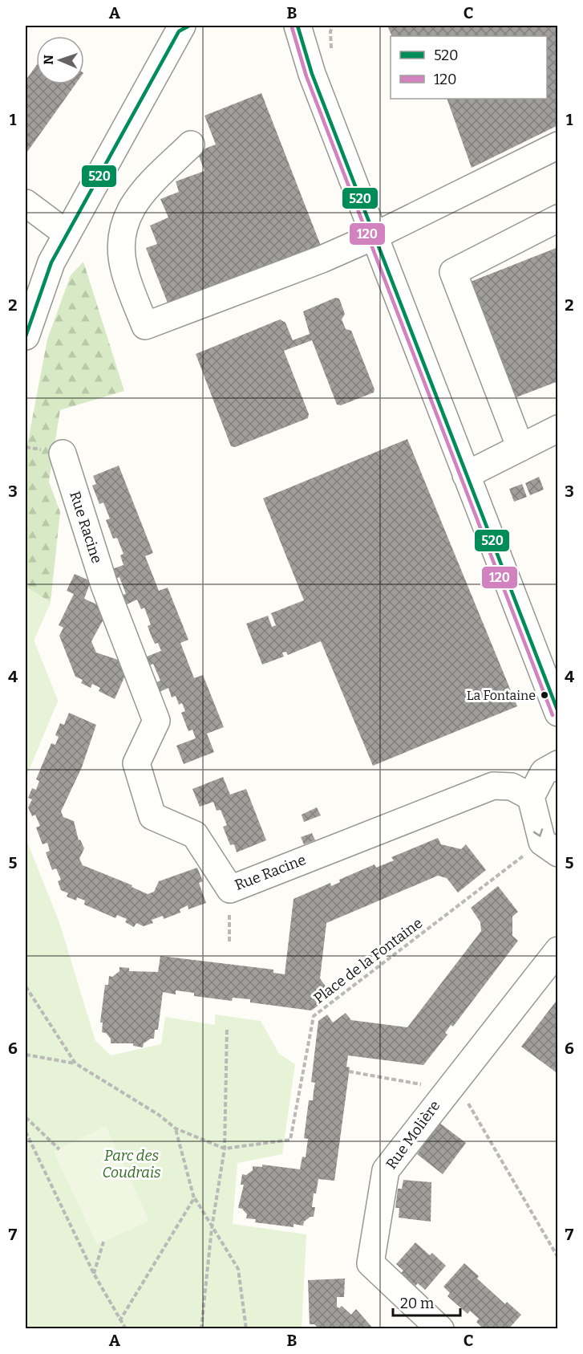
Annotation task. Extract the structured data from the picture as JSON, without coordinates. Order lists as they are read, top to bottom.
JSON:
{
  "streets": {
    "street": ["Rue Racine", "Rue Molière"],
    "path": ["Place de la Fontaine"]
  },
  "parks": ["Parc des Coudrais"],
  "places": ["La Fontaine"],
  "lines": ["transit line 520", "transit line 120"],
  "legend": ["520", "120"],
  "scale_bar": "20 m",
  "north": "left",
  "grid": {
    "columns": ["A", "B", "C"],
    "rows": [
      "1",
      "2",
      "3",
      "4",
      "5",
      "6",
      "7"
    ]
  }
}
